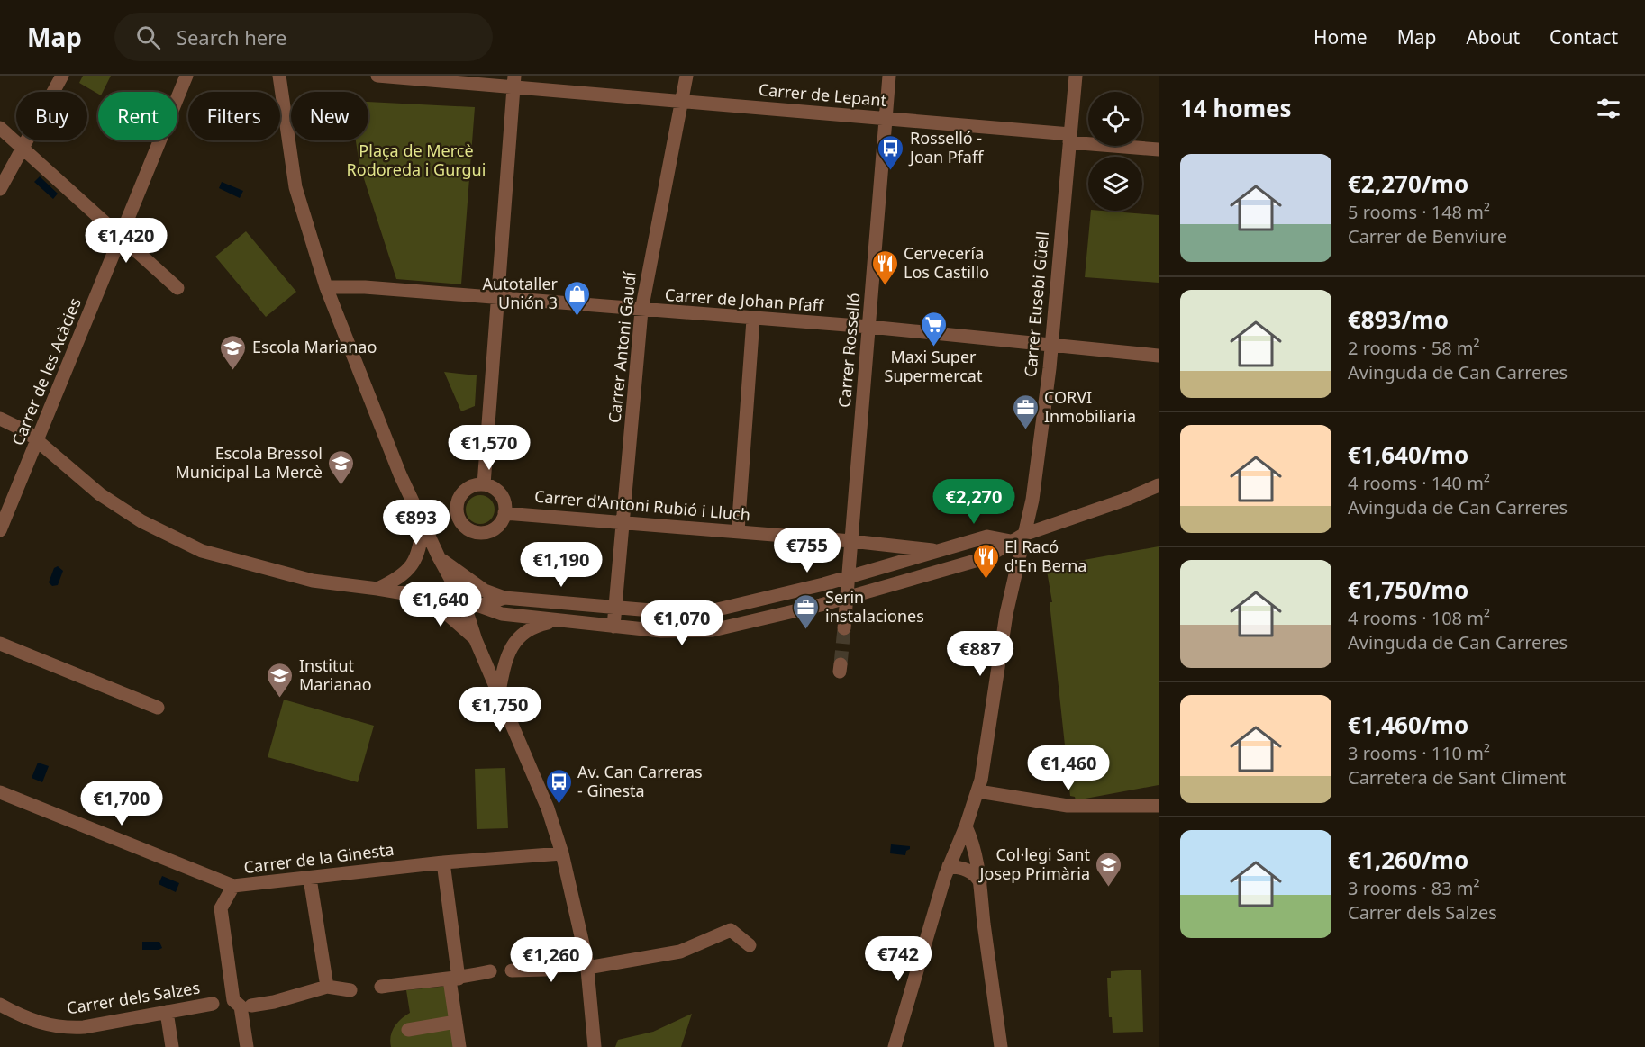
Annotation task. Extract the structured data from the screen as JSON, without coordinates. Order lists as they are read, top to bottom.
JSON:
{
  "streets": {
    "street": [
      "Carrer de Lepant",
      "Carrer de Johan Pfaff",
      "Carrer Eusebi Güell",
      "Carrer Antoni Gaudí",
      "Carrer Rosselló",
      "Carrer de les Acàcies",
      "Carrer d'Antoni Rubió i Lluch",
      "Carrer de la Ginesta",
      "Carrer dels Salzes"
    ]
  },
  "crossings": [
    ["Carrer de Lepant", "Carrer Eusebi Güell"],
    ["Carrer de Lepant", "Carrer Antoni Gaudí"],
    ["Carrer de Lepant", "Carrer Rosselló"],
    ["Carrer de Johan Pfaff", "Carrer Eusebi Güell"],
    ["Carrer de Johan Pfaff", "Carrer Antoni Gaudí"],
    ["Carrer de Johan Pfaff", "Carrer Rosselló"],
    ["Carrer Antoni Gaudí", "Carrer d'Antoni Rubió i Lluch"],
    ["Carrer Rosselló", "Carrer d'Antoni Rubió i Lluch"]
  ],
  "parks": ["Plaça de Mercè Rodoreda i Gurgui"],
  "places": {
    "bus stop": ["Rosselló - Joan Pfaff", "Av. Can Carreras - Ginesta"],
    "restaurant": ["Cervecería Los Castillo", "El Racó d'En Berna"],
    "shop": ["Autotaller Unión 3"],
    "supermarket": ["Maxi Super Supermercat"],
    "school or university": [
      "Escola Marianao",
      "Escola Bressol Municipal La Mercè",
      "Institut Marianao",
      "Col·legi Sant Josep Primària"
    ],
    "office": ["CORVI Inmobiliaria", "Serin instalaciones"]
  },
  "page": {
    "header": "Map",
    "search": "Search here",
    "nav": [
      "Home",
      "Map",
      "About",
      "Contact"
    ],
    "heading": "14 homes",
    "chip": [
      "Buy",
      "Rent",
      "Filters",
      "New"
    ],
    "list": [
      {
        "name": "€2,270/mo",
        "note": "5 rooms · 148 m² · Carrer de Benviure"
      },
      {
        "name": "€893/mo",
        "note": "2 rooms · 58 m² · Avinguda de Can Carreres"
      },
      {
        "name": "€1,640/mo",
        "note": "4 rooms · 140 m² · Avinguda de Can Carreres"
      },
      {
        "name": "€1,750/mo",
        "note": "4 rooms · 108 m² · Avinguda de Can Carreres"
      },
      {
        "name": "€1,460/mo",
        "note": "3 rooms · 110 m² · Carretera de Sant Climent"
      },
      {
        "name": "€1,260/mo",
        "note": "3 rooms · 83 m² · Carrer dels Salzes"
      }
    ],
    "price": [
      "€1,420",
      "€1,570",
      "€2,270",
      "€893",
      "€755",
      "€1,190",
      "€1,640",
      "€1,070",
      "€887",
      "€1,750",
      "€1,460",
      "€1,700",
      "€742",
      "€1,260"
    ]
  }
}
